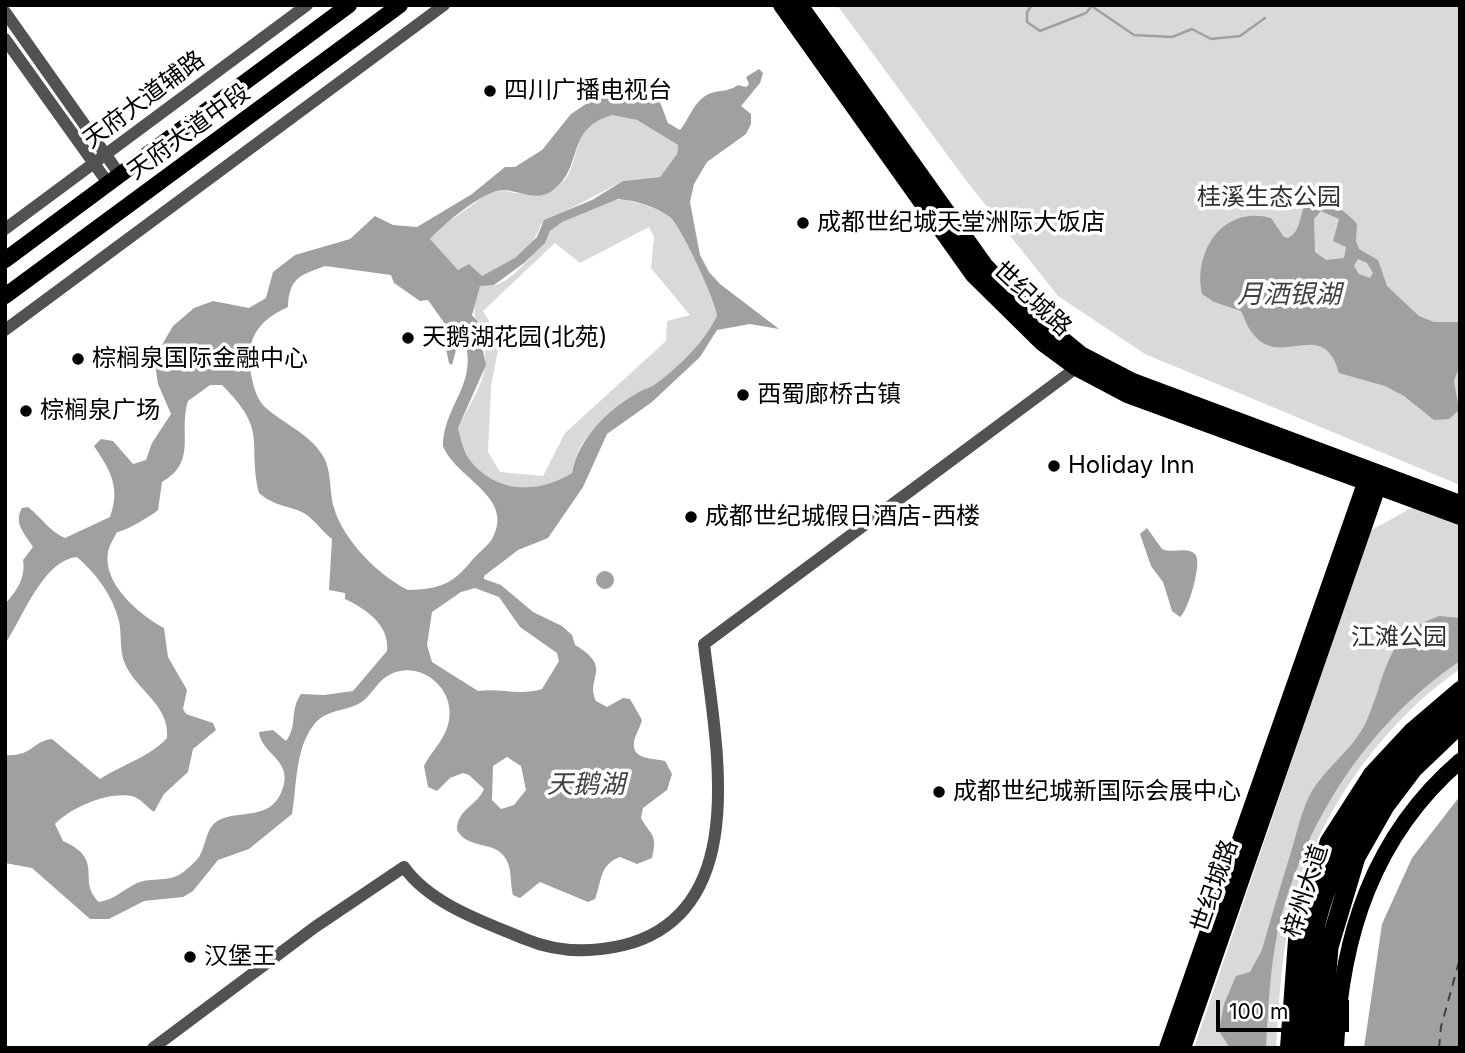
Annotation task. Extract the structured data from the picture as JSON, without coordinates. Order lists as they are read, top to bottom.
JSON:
{
  "streets": {
    "highway": ["梓州大道"],
    "main road": ["天府大道中段", "世纪城路"],
    "street": ["天府大道辅路"]
  },
  "water": ["月洒银湖", "天鹅湖"],
  "parks": ["桂溪生态公园", "江滩公园"],
  "places": [
    "四川广播电视台",
    "成都世纪城天堂洲际大饭店",
    "天鹅湖花园(北苑)",
    "棕榈泉国际金融中心",
    "西蜀廊桥古镇",
    "棕榈泉广场",
    "Holiday Inn",
    "成都世纪城假日酒店-西楼",
    "成都世纪城新国际会展中心",
    "汉堡王"
  ],
  "scale_bar": "100 m"
}
